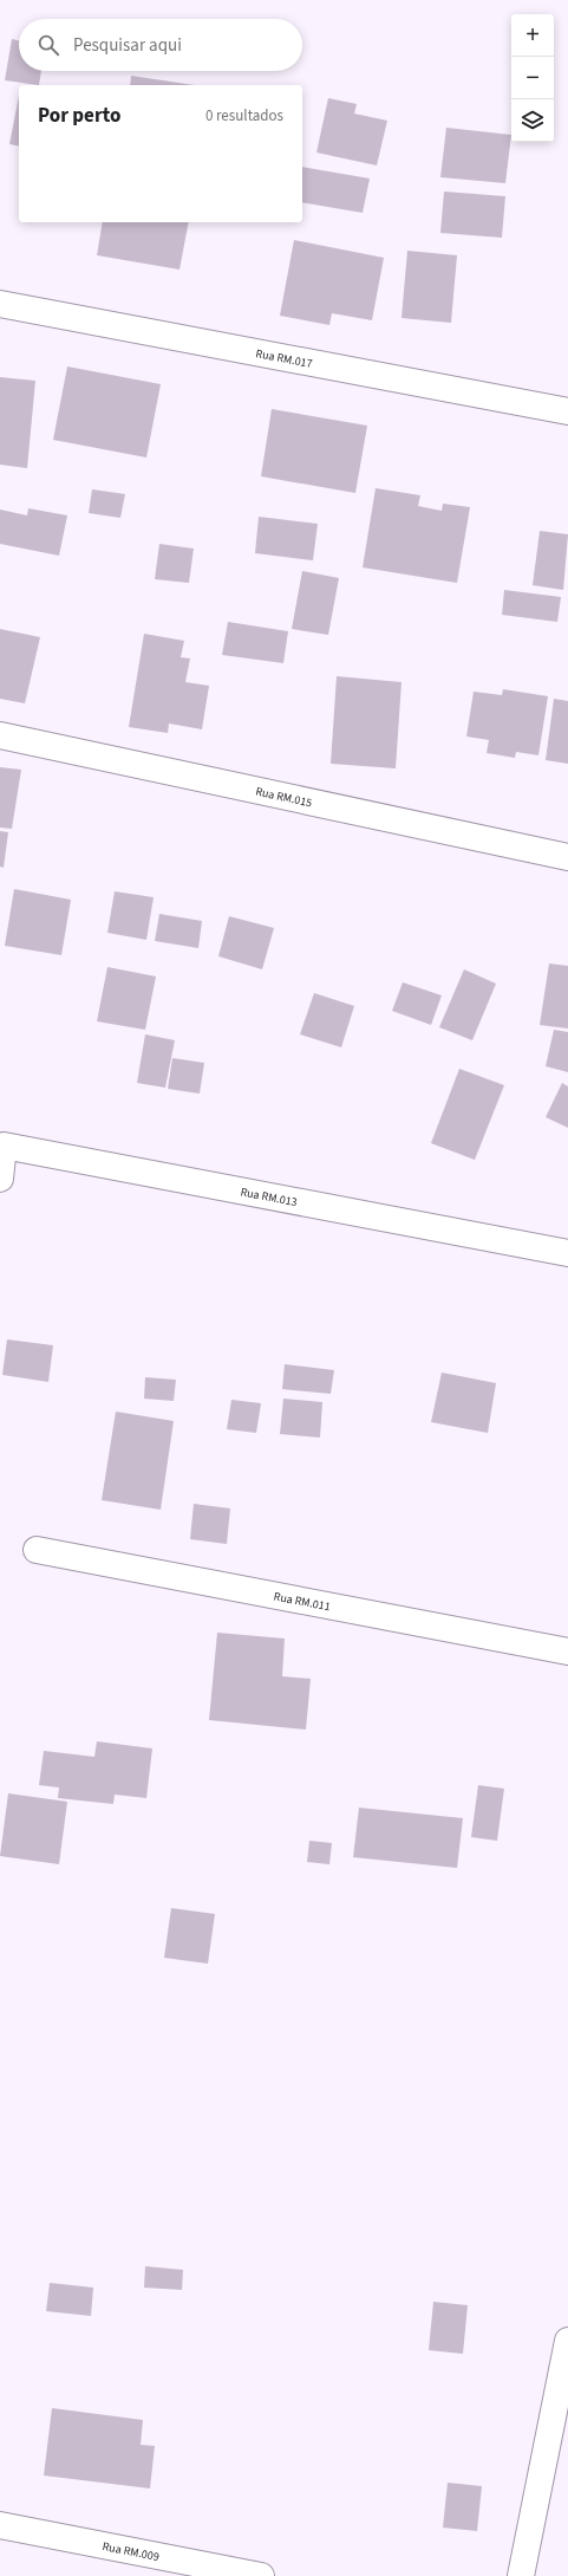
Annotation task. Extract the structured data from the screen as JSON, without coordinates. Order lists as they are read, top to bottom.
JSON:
{
  "streets": {
    "street": [
      "Rua RM.017",
      "Rua RM.015",
      "Rua RM.013",
      "Rua RM.011",
      "Rua RM.009"
    ]
  },
  "page": {
    "map_buttons": ["+", "−"],
    "search": "Pesquisar aqui",
    "heading": ["Por perto", "0 resultados"]
  }
}
